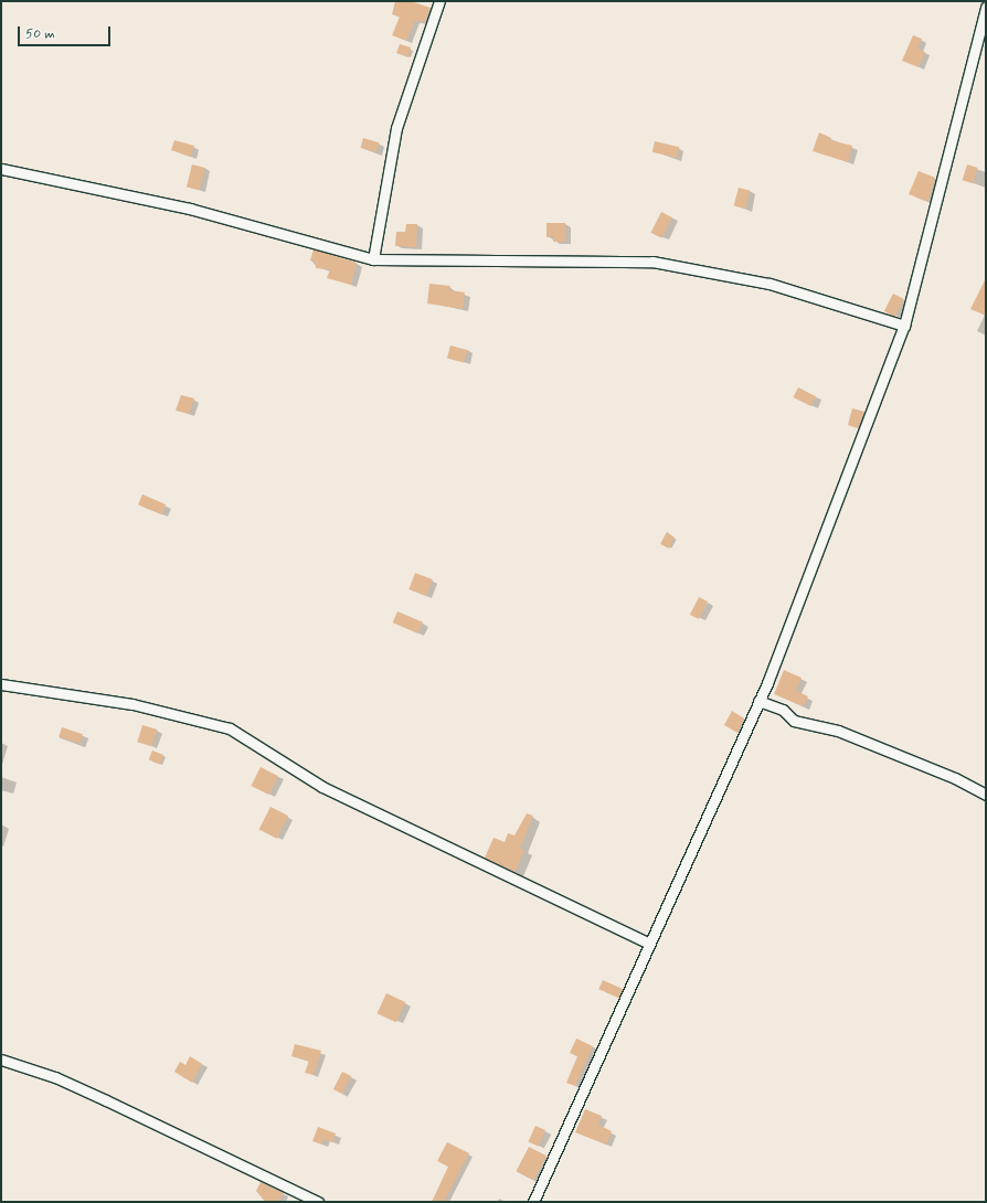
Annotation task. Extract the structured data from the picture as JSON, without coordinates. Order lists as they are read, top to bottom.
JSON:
{
  "scale_bar": "50 m"
}
